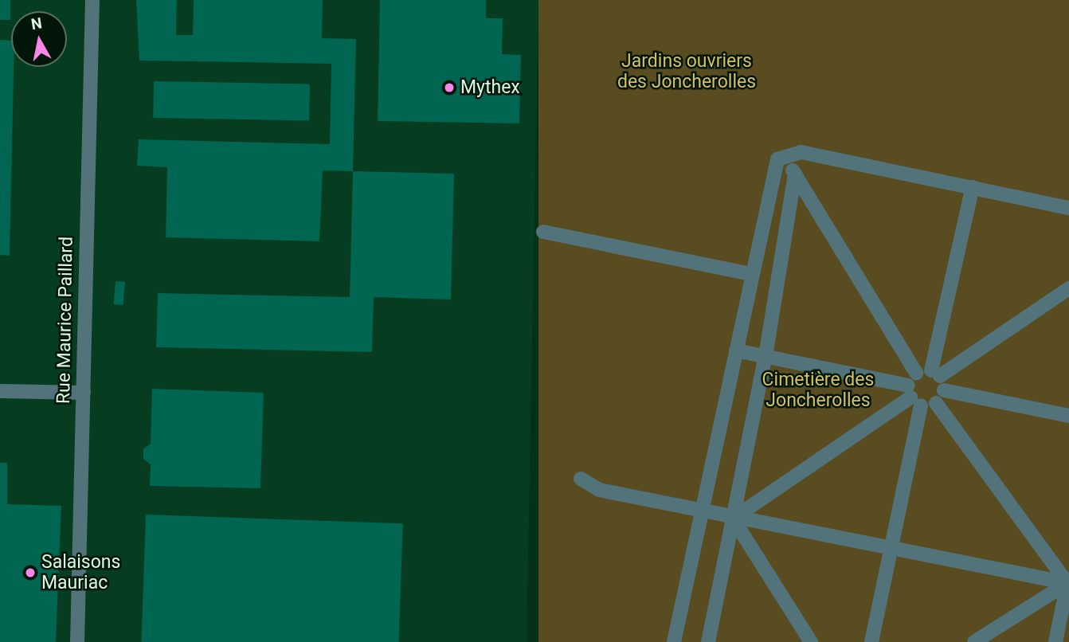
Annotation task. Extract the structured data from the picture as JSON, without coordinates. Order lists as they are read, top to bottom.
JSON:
{
  "streets": {
    "street": ["Rue Maurice Paillard"]
  },
  "parks": ["Jardins ouvriers des Joncherolles", "Cimetière des Joncherolles"],
  "places": ["Mythex", "Salaisons Mauriac"],
  "north": "top"
}
